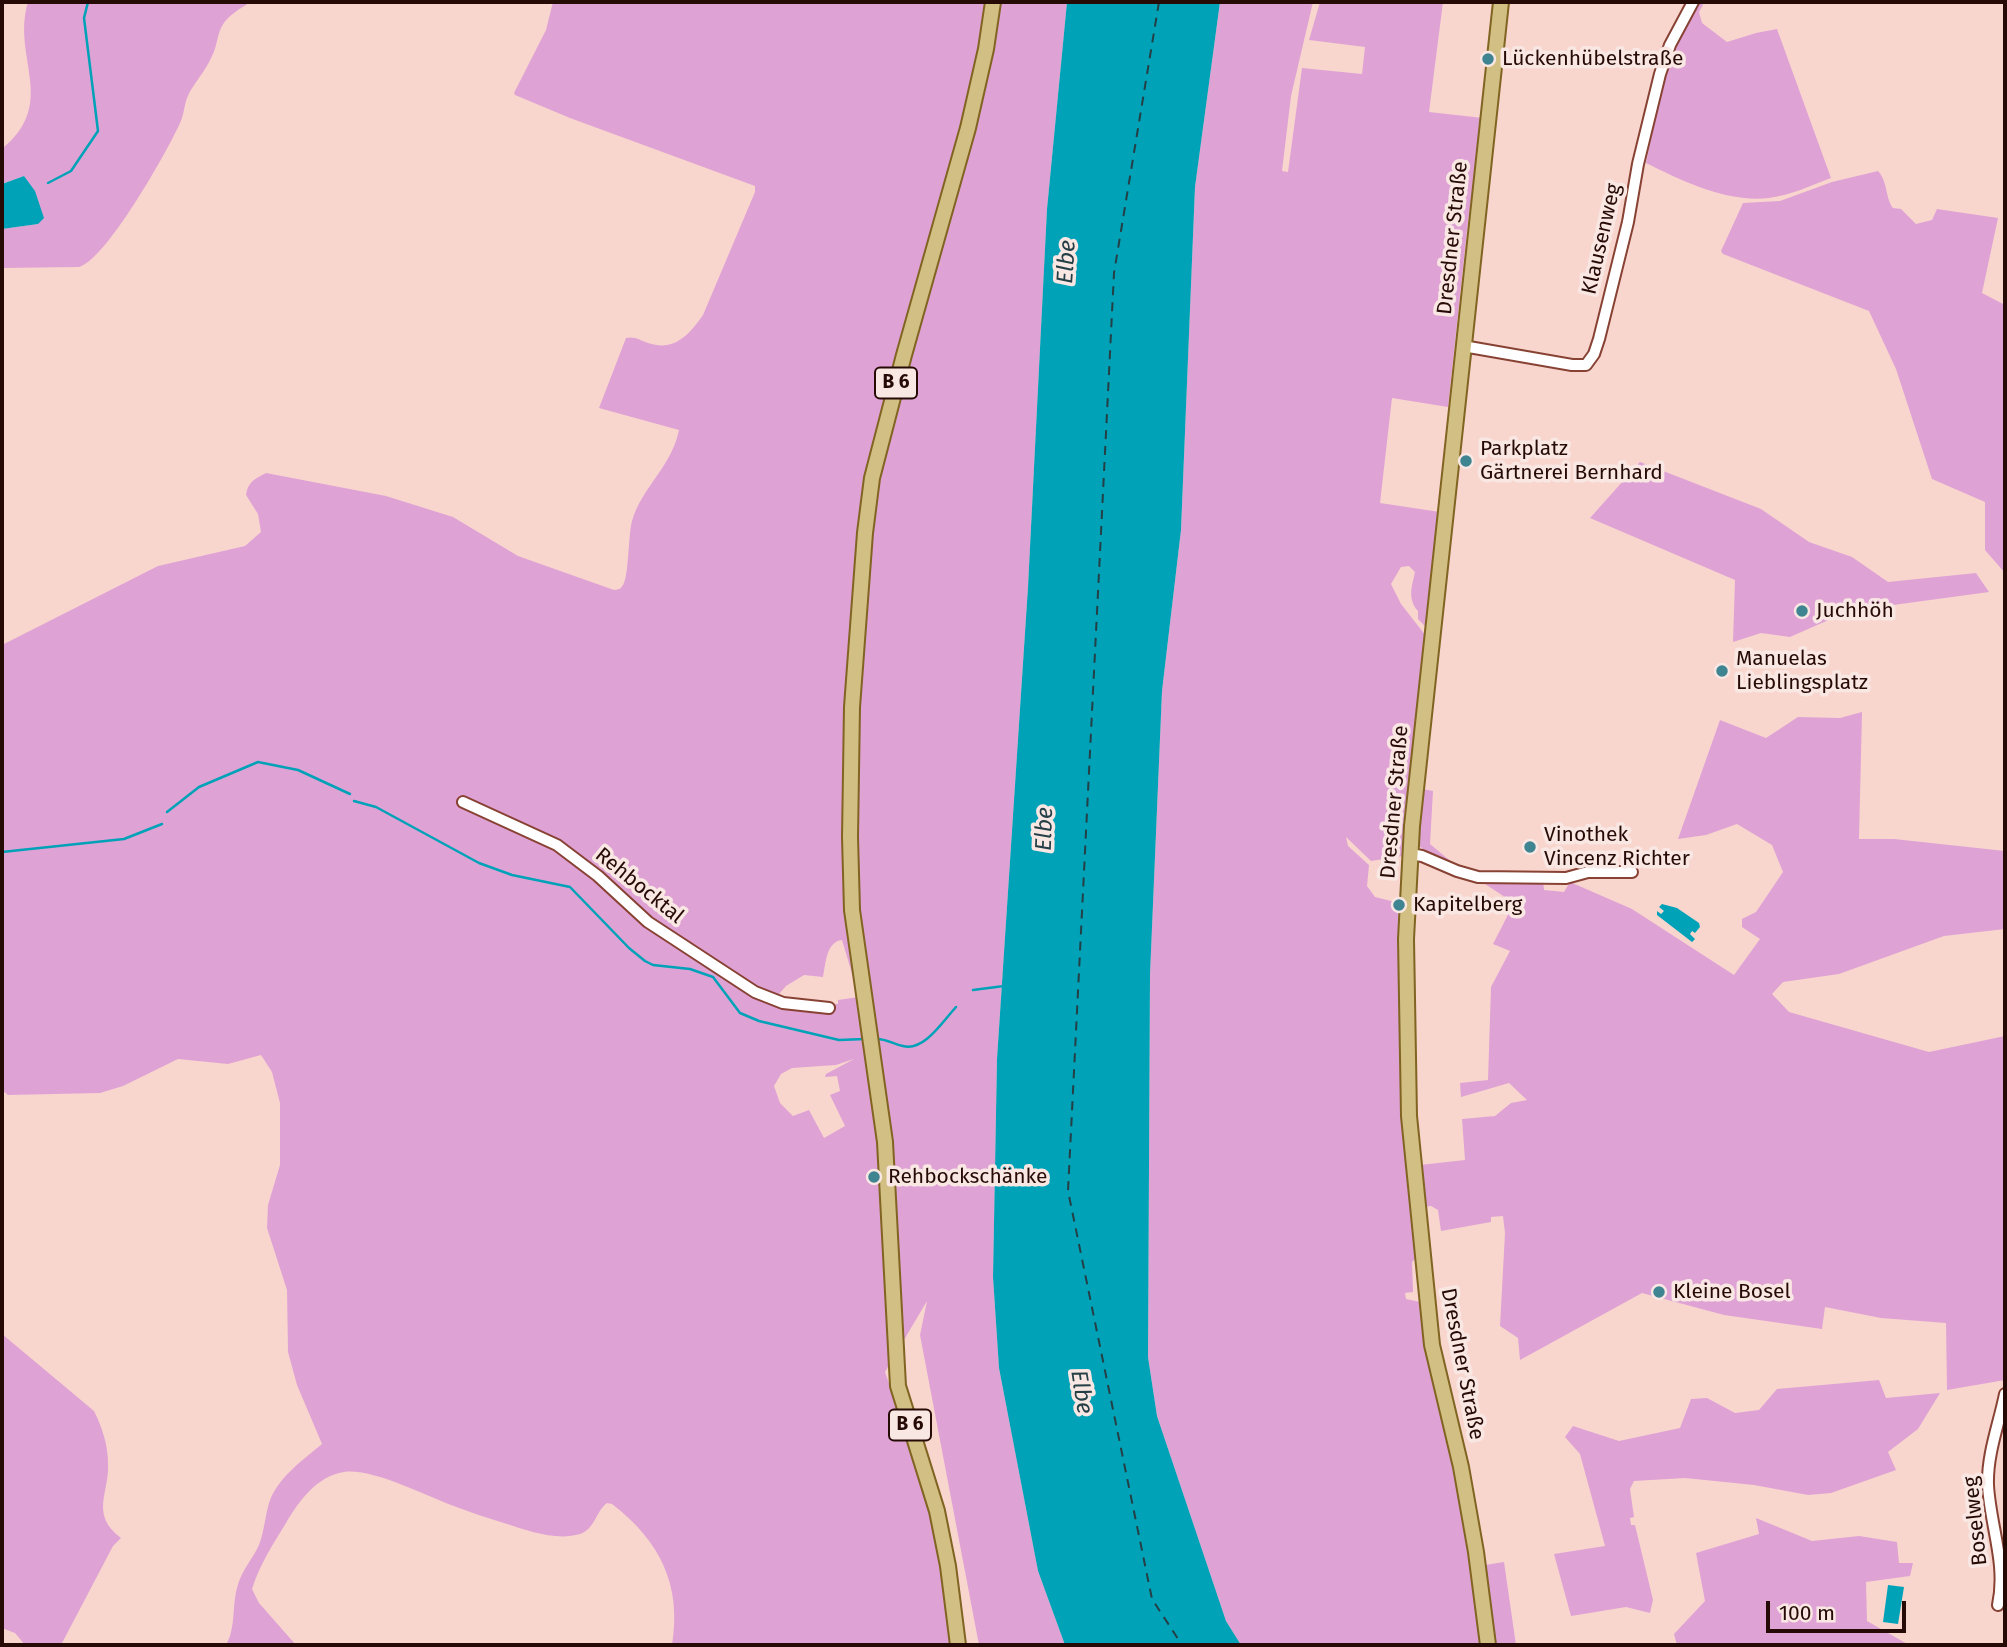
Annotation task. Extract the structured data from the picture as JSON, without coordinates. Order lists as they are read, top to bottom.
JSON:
{
  "streets": {
    "main road": ["Dresdner Straße", "B 6"],
    "street": ["Klausenweg", "Rehbocktal", "Boselweg"]
  },
  "crossings": [
    ["Dresdner Straße", "Klausenweg"]
  ],
  "water": ["Elbe"],
  "places": [
    "Lückenhübelstraße",
    "Parkplatz Gärtnerei Bernhard",
    "Juchhöh",
    "Manuelas Lieblingsplatz",
    "Vinothek Vincenz Richter",
    "Kapitelberg",
    "Rehbockschänke",
    "Kleine Bosel"
  ],
  "scale_bar": "100 m"
}
